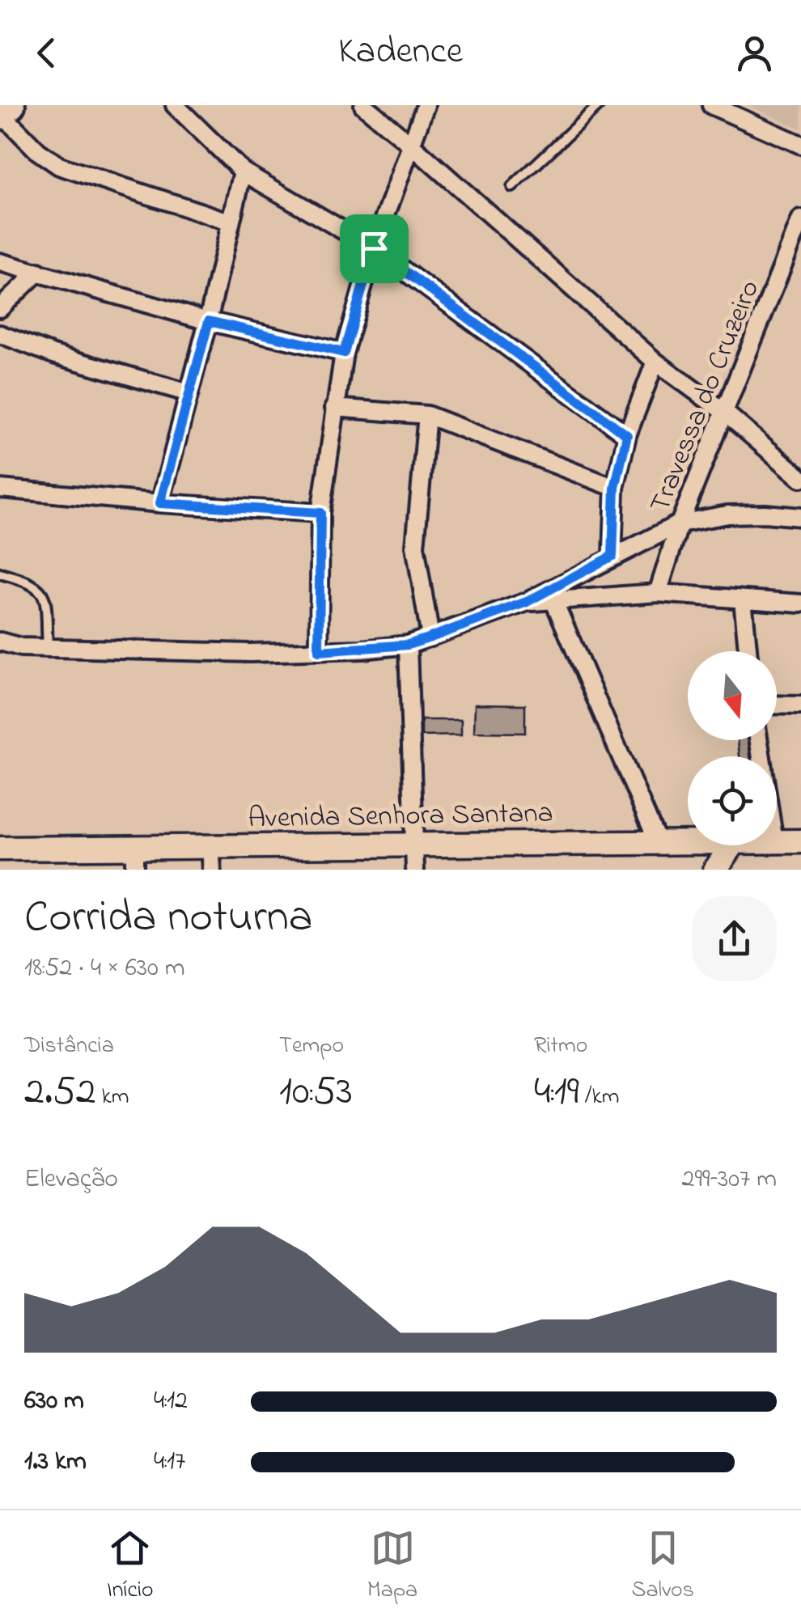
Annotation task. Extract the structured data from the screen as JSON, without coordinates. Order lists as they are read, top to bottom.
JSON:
{
  "streets": {
    "street": ["Travessa do Cruzeiro", "Avenida Senhora Santana"]
  },
  "north": "bottom",
  "page": {
    "header": "Kadence",
    "heading": ["Corrida noturna", "18:52 · 4 × 630 m"],
    "stats": [
      ["Distância", "2.52 km"],
      ["Tempo", "10:53"],
      ["Ritmo", "4:19 /km"]
    ],
    "chart": ["Elevação", "299–307 m"],
    "list": [
      {
        "name": "630 m",
        "note": "4:12"
      },
      {
        "name": "1.3 km",
        "note": "4:17"
      }
    ],
    "tabs": ["Início", "Mapa", "Salvos"]
  }
}
